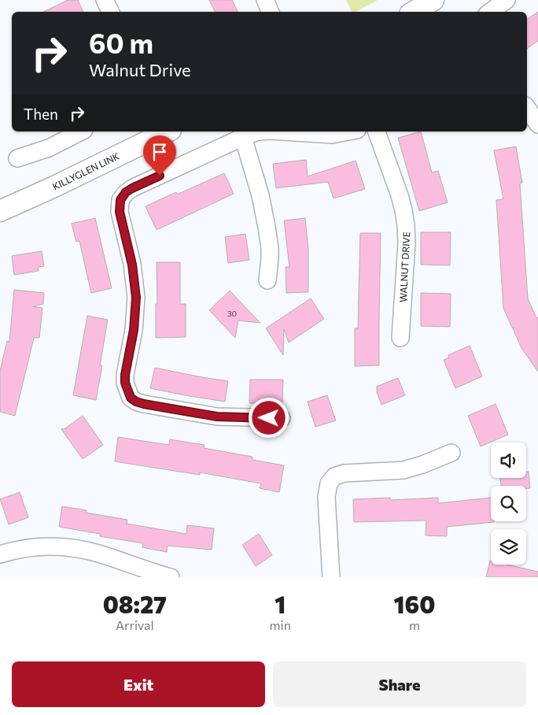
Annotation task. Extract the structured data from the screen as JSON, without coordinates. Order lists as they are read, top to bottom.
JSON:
{
  "streets": {
    "street": ["KILLYGLEN LINK", "WALNUT DRIVE"]
  },
  "house_numbers": ["30"],
  "page": {
    "turn": ["60 m", "Walnut Drive"],
    "then": "Then",
    "eta": [
      "08:27",
      "Arrival",
      "1",
      "min",
      "160",
      "m"
    ],
    "buttons": ["Exit", "Share"]
  }
}
